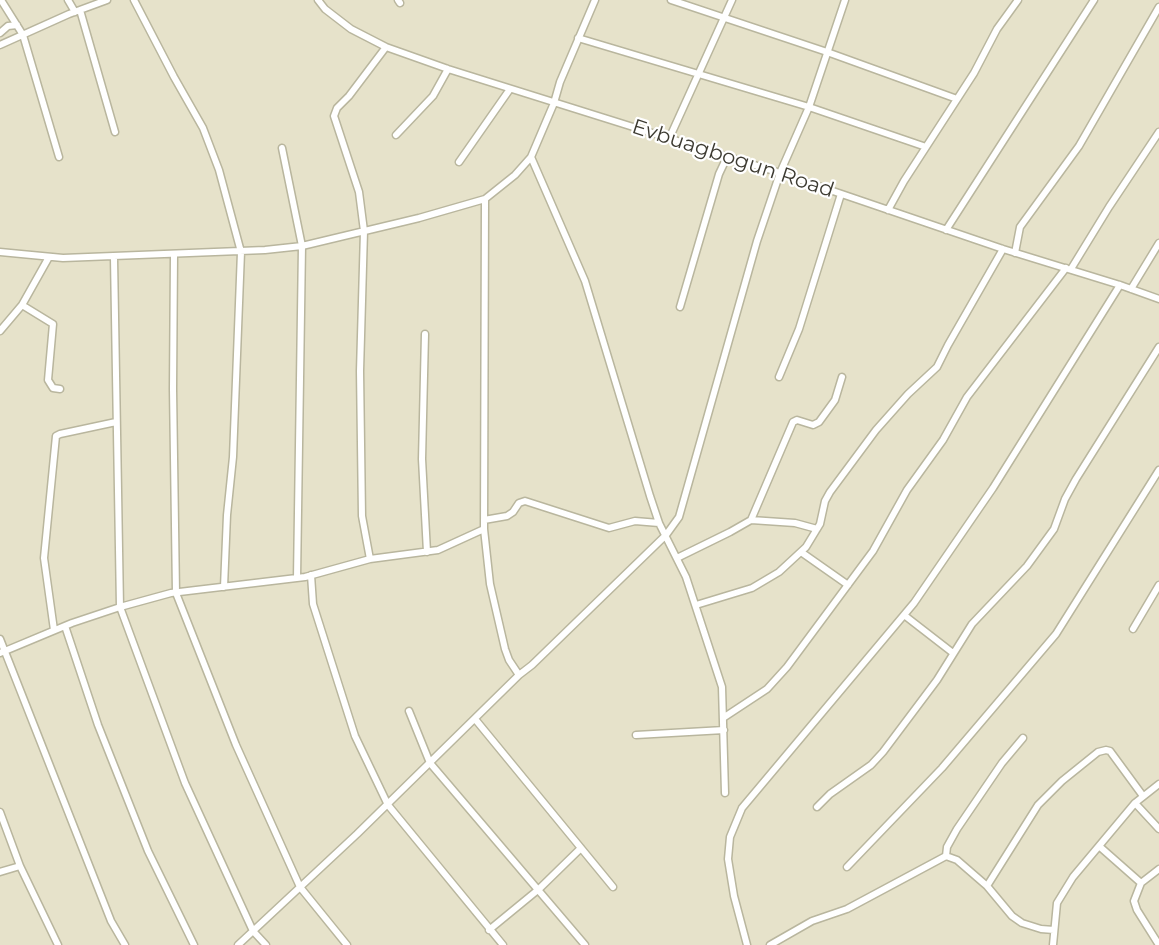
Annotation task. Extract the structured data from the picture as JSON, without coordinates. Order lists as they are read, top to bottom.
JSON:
{
  "streets": {
    "street": ["Evbuagbogun Road"]
  }
}
